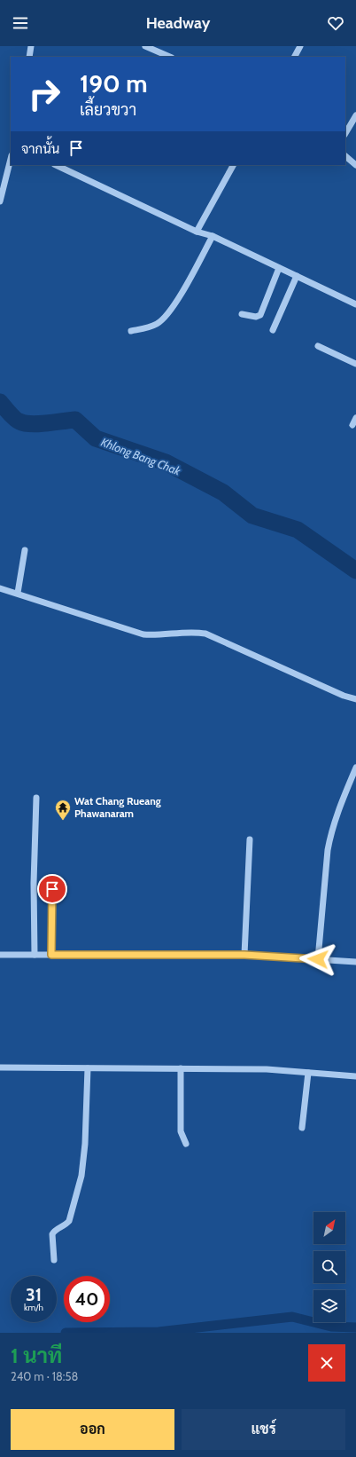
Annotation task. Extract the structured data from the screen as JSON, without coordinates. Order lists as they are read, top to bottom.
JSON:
{
  "water": ["Khlong Bang Chak"],
  "places": {
    "temple": ["Wat Chang Rueang Phawanaram"]
  },
  "north": "top right",
  "page": {
    "header": "Headway",
    "turn": ["190 m", "เลี้ยวขวา"],
    "then": "จากนั้น",
    "speed": "31 km/h",
    "limit": "40",
    "heading": ["1 นาที", "240 m · 18:58"],
    "buttons": ["ออก", "แชร์"]
  }
}
